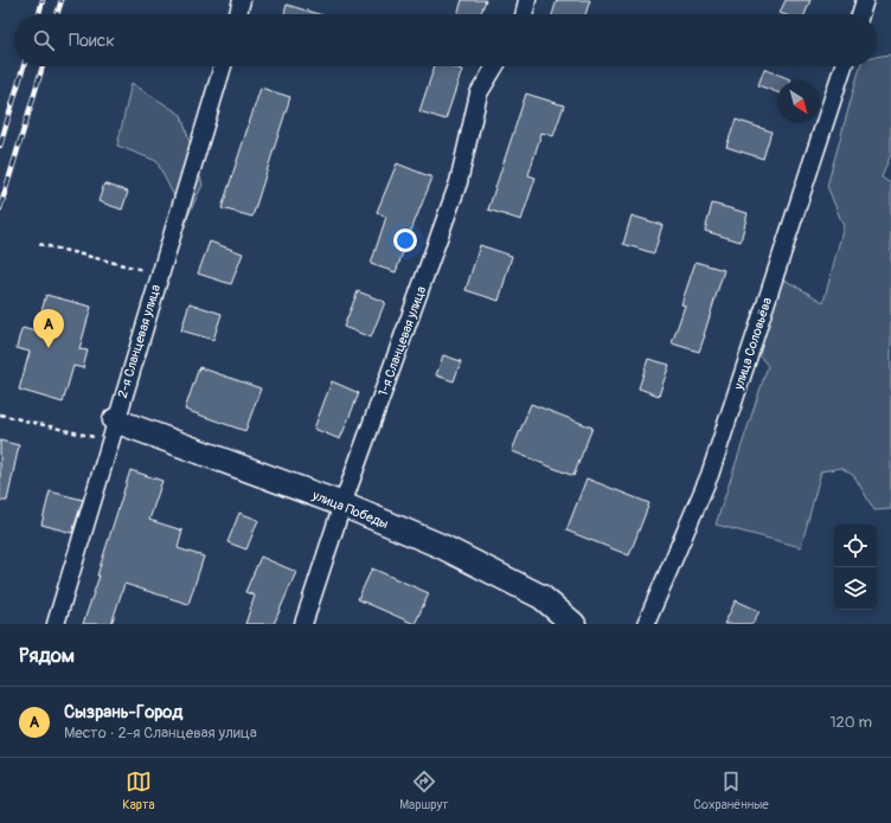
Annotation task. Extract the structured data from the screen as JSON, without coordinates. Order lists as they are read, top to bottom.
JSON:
{
  "streets": {
    "street": [
      "2-я Сланцевая улица",
      "1-я Сланцевая улица",
      "улица Соловьёва",
      "улица Победы"
    ]
  },
  "crossings": [
    ["2-я Сланцевая улица", "улица Победы"],
    ["1-я Сланцевая улица", "улица Победы"]
  ],
  "north": "bottom right",
  "page": {
    "search": "Поиск",
    "pins": "A",
    "heading": "Рядом",
    "list": [
      {
        "mark": "A",
        "name": "Сызрань-Город",
        "note": "Место · 2-я Сланцевая улица",
        "value": "120 m"
      }
    ],
    "nav": ["Карта", "Маршрут", "Сохранённые"]
  }
}
